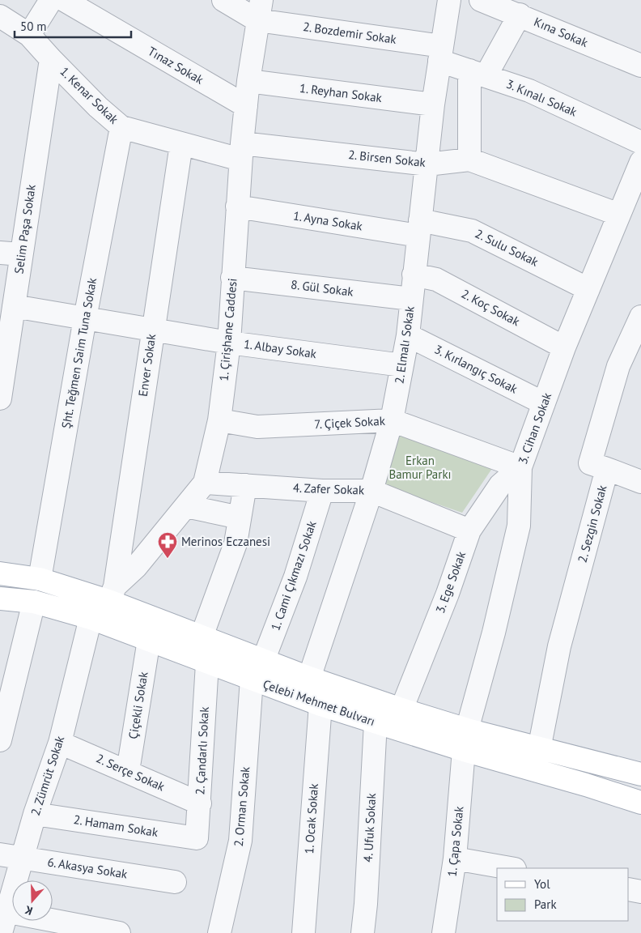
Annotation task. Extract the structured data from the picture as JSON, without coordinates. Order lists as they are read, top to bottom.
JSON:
{
  "streets": {
    "main road": ["Çelebi Mehmet Bulvarı"],
    "street": [
      "Kına Sokak",
      "2. Bozdemir Sokak",
      "Tınaz Sokak",
      "1. Reyhan Sokak",
      "1. Kenar Sokak",
      "3. Kınalı Sokak",
      "2. Birsen Sokak",
      "1. Ayna Sokak",
      "Selim Paşa Sokak",
      "2. Sulu Sokak",
      "8. Gül Sokak",
      "2. Koç Sokak",
      "1. Çirişhane Caddesi",
      "2. Elmalı Sokak",
      "1. Albay Sokak",
      "Şht. Teğmen Saim Tuna Sokak",
      "Enver Sokak",
      "3. Kırlangıç Sokak",
      "7. Çiçek Sokak",
      "3. Cihan Sokak",
      "4. Zafer Sokak",
      "2. Sezgin Sokak",
      "1. Cami Çıkmazı Sokak",
      "3. Ege Sokak",
      "Çiçekli Sokak",
      "2. Çandarlı Sokak",
      "2. Serçe Sokak",
      "2. Zümrüt Sokak",
      "2. Orman Sokak",
      "1. Ocak Sokak",
      "2. Hamam Sokak",
      "4. Ufuk Sokak",
      "1. Çapa Sokak",
      "6. Akasya Sokak"
    ]
  },
  "crossings": [
    ["2. Bozdemir Sokak", "3. Kınalı Sokak"],
    ["2. Bozdemir Sokak", "1. Çirişhane Caddesi"],
    ["2. Bozdemir Sokak", "2. Elmalı Sokak"],
    ["Tınaz Sokak", "1. Çirişhane Caddesi"],
    ["1. Reyhan Sokak", "1. Çirişhane Caddesi"],
    ["1. Reyhan Sokak", "2. Elmalı Sokak"],
    ["1. Kenar Sokak", "2. Birsen Sokak"],
    ["1. Kenar Sokak", "Selim Paşa Sokak"],
    ["1. Kenar Sokak", "1. Çirişhane Caddesi"],
    ["1. Kenar Sokak", "Şht. Teğmen Saim Tuna Sokak"],
    ["1. Kenar Sokak", "Enver Sokak"],
    ["3. Kınalı Sokak", "2. Elmalı Sokak"],
    ["2. Birsen Sokak", "1. Çirişhane Caddesi"],
    ["2. Birsen Sokak", "2. Elmalı Sokak"],
    ["2. Birsen Sokak", "3. Cihan Sokak"],
    ["1. Ayna Sokak", "2. Sulu Sokak"],
    ["1. Ayna Sokak", "1. Çirişhane Caddesi"],
    ["1. Ayna Sokak", "2. Elmalı Sokak"],
    ["Selim Paşa Sokak", "1. Albay Sokak"],
    ["2. Sulu Sokak", "2. Elmalı Sokak"],
    ["2. Sulu Sokak", "3. Cihan Sokak"],
    ["8. Gül Sokak", "1. Çirişhane Caddesi"],
    ["8. Gül Sokak", "2. Elmalı Sokak"],
    ["2. Koç Sokak", "2. Elmalı Sokak"],
    ["2. Koç Sokak", "3. Cihan Sokak"],
    ["1. Çirişhane Caddesi", "1. Albay Sokak"],
    ["1. Çirişhane Caddesi", "Enver Sokak"],
    ["1. Çirişhane Caddesi", "7. Çiçek Sokak"],
    ["1. Çirişhane Caddesi", "4. Zafer Sokak"],
    ["1. Çirişhane Caddesi", "Çelebi Mehmet Bulvarı"],
    ["1. Çirişhane Caddesi", "2. Zümrüt Sokak"],
    ["2. Elmalı Sokak", "1. Albay Sokak"],
    ["2. Elmalı Sokak", "3. Kırlangıç Sokak"],
    ["2. Elmalı Sokak", "7. Çiçek Sokak"],
    ["2. Elmalı Sokak", "4. Zafer Sokak"],
    ["2. Elmalı Sokak", "Çelebi Mehmet Bulvarı"],
    ["1. Albay Sokak", "Şht. Teğmen Saim Tuna Sokak"],
    ["1. Albay Sokak", "Enver Sokak"],
    ["Şht. Teğmen Saim Tuna Sokak", "Çelebi Mehmet Bulvarı"],
    ["Enver Sokak", "Çelebi Mehmet Bulvarı"],
    ["3. Kırlangıç Sokak", "3. Cihan Sokak"],
    ["7. Çiçek Sokak", "3. Cihan Sokak"],
    ["7. Çiçek Sokak", "3. Ege Sokak"],
    ["3. Cihan Sokak", "3. Ege Sokak"],
    ["3. Cihan Sokak", "Çelebi Mehmet Bulvarı"],
    ["3. Cihan Sokak", "1. Çapa Sokak"],
    ["4. Zafer Sokak", "1. Cami Çıkmazı Sokak"],
    ["4. Zafer Sokak", "3. Ege Sokak"],
    ["2. Sezgin Sokak", "Çelebi Mehmet Bulvarı"],
    ["1. Cami Çıkmazı Sokak", "Çelebi Mehmet Bulvarı"],
    ["1. Cami Çıkmazı Sokak", "2. Orman Sokak"],
    ["3. Ege Sokak", "Çelebi Mehmet Bulvarı"],
    ["Çelebi Mehmet Bulvarı", "Çiçekli Sokak"],
    ["Çelebi Mehmet Bulvarı", "2. Çandarlı Sokak"],
    ["Çelebi Mehmet Bulvarı", "2. Zümrüt Sokak"],
    ["Çelebi Mehmet Bulvarı", "2. Orman Sokak"],
    ["Çelebi Mehmet Bulvarı", "1. Ocak Sokak"],
    ["Çelebi Mehmet Bulvarı", "4. Ufuk Sokak"],
    ["Çelebi Mehmet Bulvarı", "1. Çapa Sokak"],
    ["Çiçekli Sokak", "2. Serçe Sokak"],
    ["2. Çandarlı Sokak", "2. Serçe Sokak"],
    ["2. Çandarlı Sokak", "2. Hamam Sokak"],
    ["2. Serçe Sokak", "2. Zümrüt Sokak"],
    ["2. Zümrüt Sokak", "2. Hamam Sokak"],
    ["2. Zümrüt Sokak", "6. Akasya Sokak"]
  ],
  "parks": ["Erkan Bamur Parkı"],
  "places": {
    "pharmacy": ["Merinos Eczanesi"]
  },
  "legend": ["Yol", "Park"],
  "scale_bar": "50 m",
  "north": "bottom"
}
